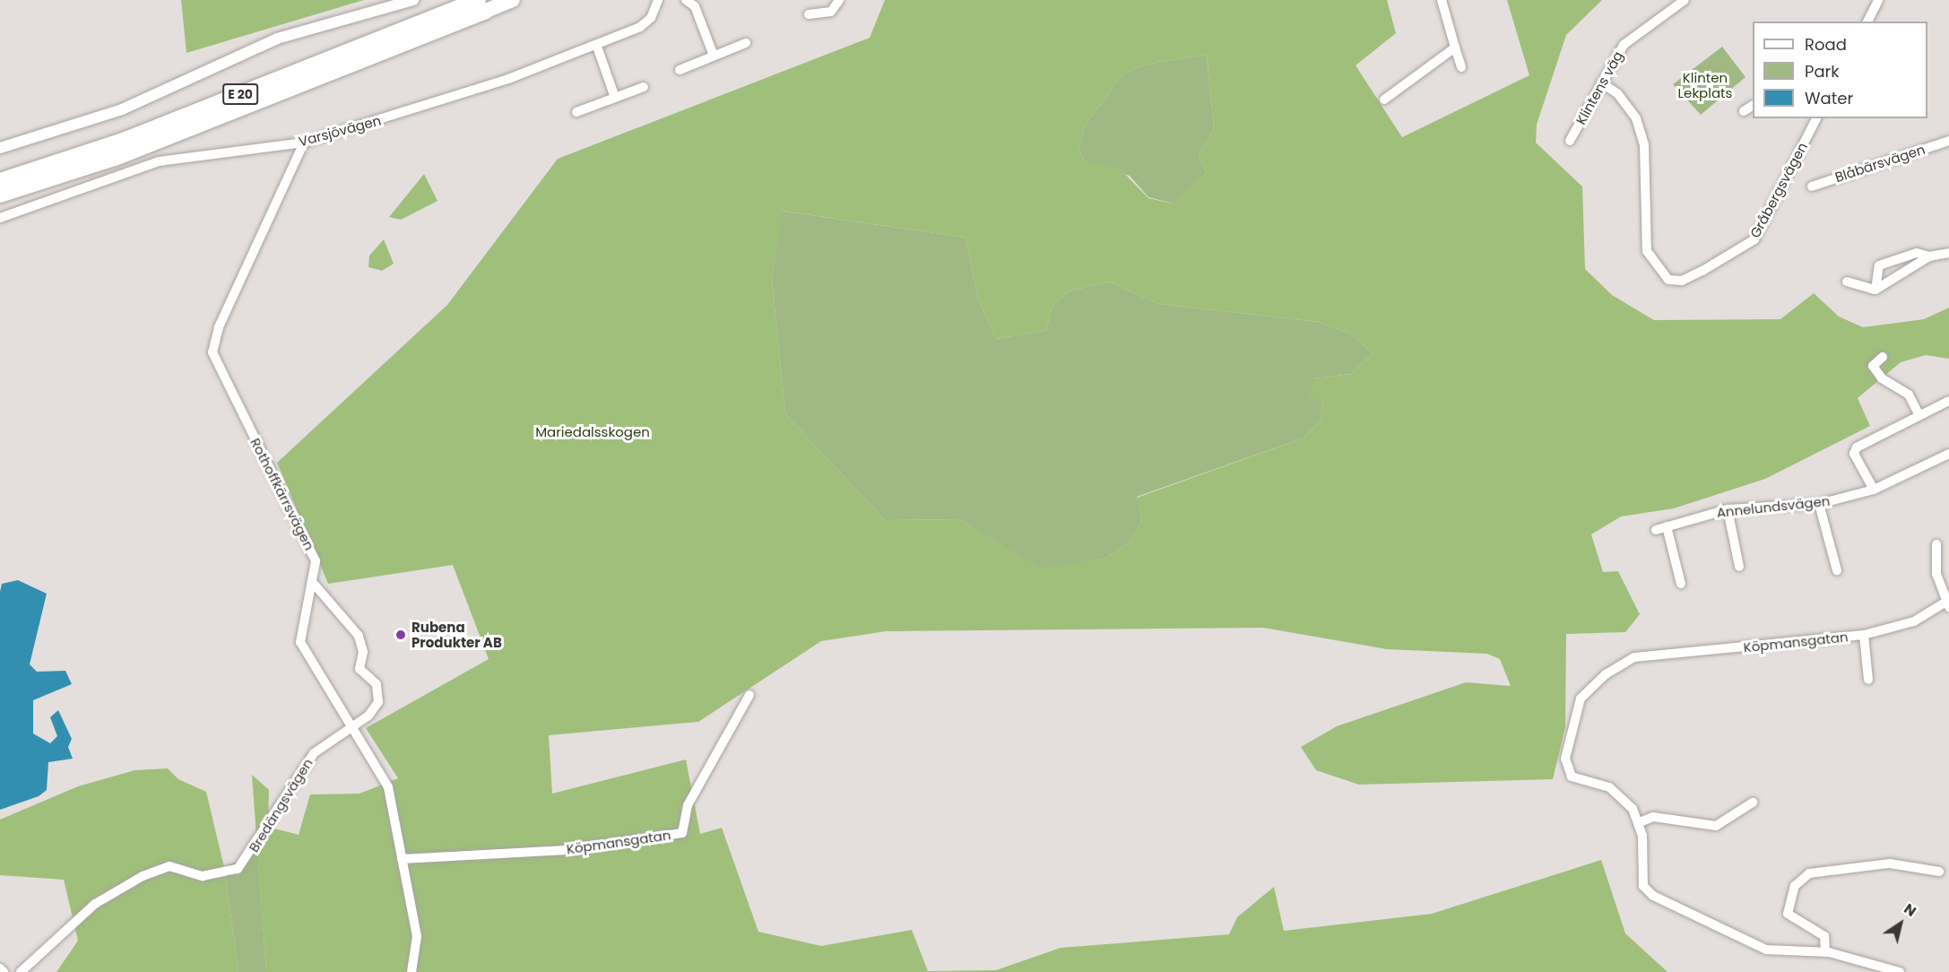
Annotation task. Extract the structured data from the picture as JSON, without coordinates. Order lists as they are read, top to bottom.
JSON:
{
  "streets": {
    "highway": ["E 20"],
    "street": [
      "Klintens väg",
      "Varsjövägen",
      "Blåbärsvägen",
      "Gråbergsvägen",
      "Rothoffkärrsvägen",
      "Annelundsvägen",
      "Köpmansgatan",
      "Bredängsvägen"
    ]
  },
  "crossings": [
    ["Klintens väg", "Gråbergsvägen"],
    ["Varsjövägen", "Rothoffkärrsvägen"],
    ["Rothoffkärrsvägen", "Köpmansgatan"],
    ["Rothoffkärrsvägen", "Bredängsvägen"]
  ],
  "parks": ["Klinten Lekplats", "Mariedalsskogen"],
  "places": ["Rubena Produkter AB"],
  "legend": ["Road", "Park", "Water"],
  "north": "top right"
}
